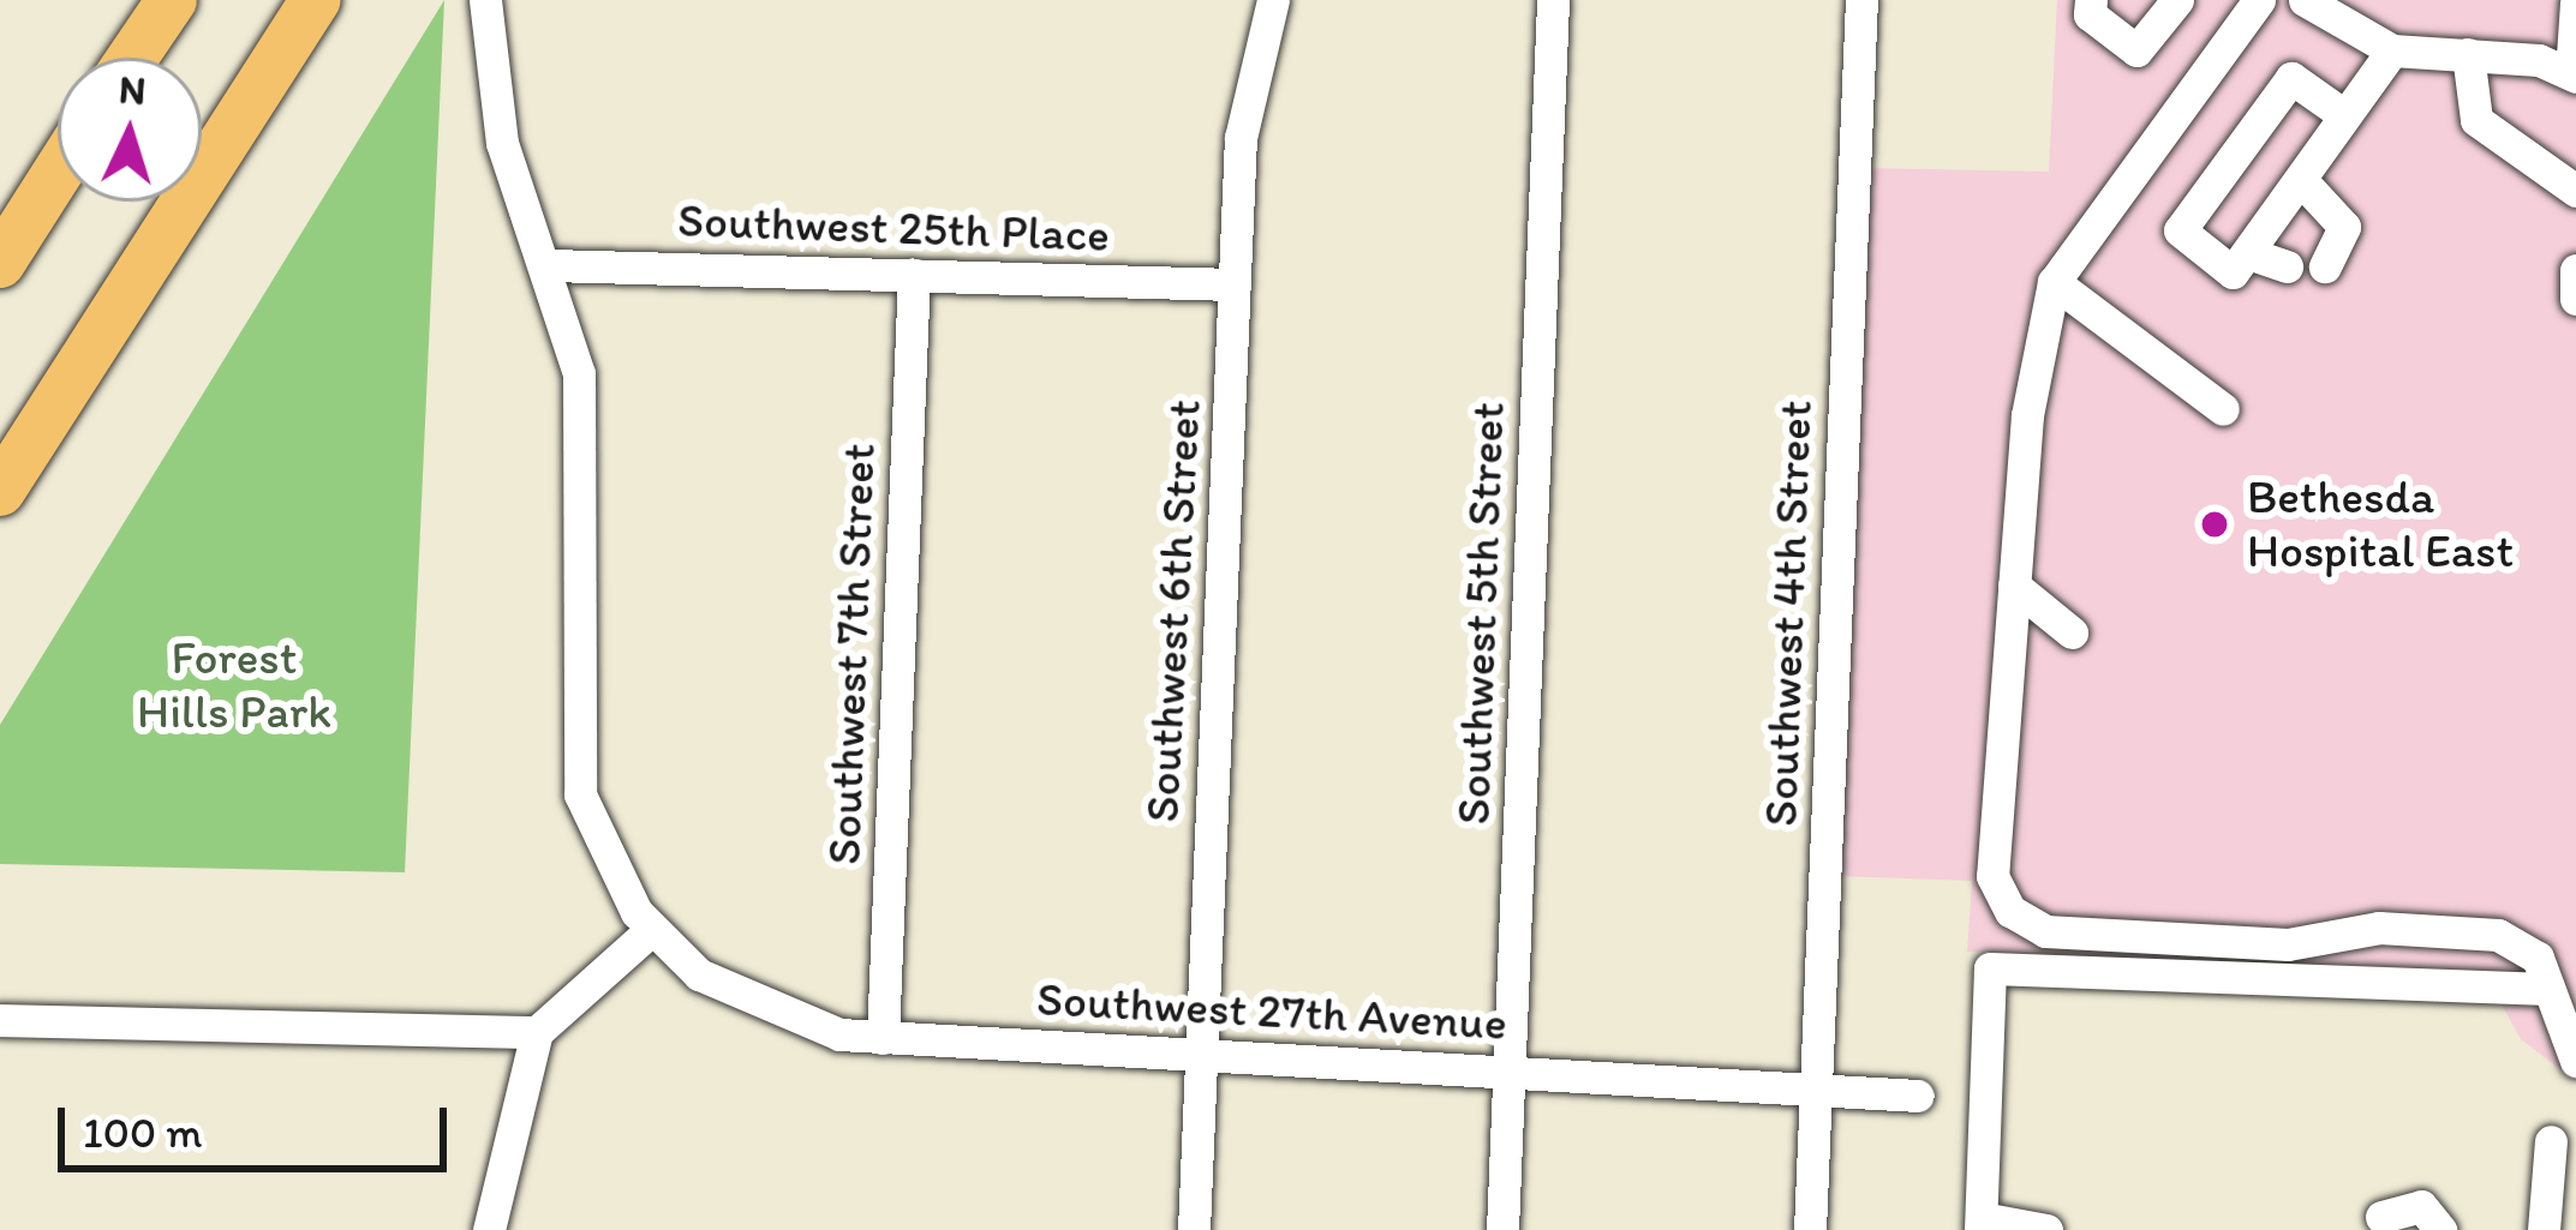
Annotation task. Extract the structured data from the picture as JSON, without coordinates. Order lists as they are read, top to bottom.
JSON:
{
  "streets": {
    "street": [
      "Southwest 25th Place",
      "Southwest 6th Street",
      "Southwest 5th Street",
      "Southwest 4th Street",
      "Southwest 7th Street",
      "Southwest 27th Avenue"
    ]
  },
  "crossings": [
    ["Southwest 25th Place", "Southwest 6th Street"],
    ["Southwest 25th Place", "Southwest 7th Street"],
    ["Southwest 6th Street", "Southwest 27th Avenue"],
    ["Southwest 5th Street", "Southwest 27th Avenue"],
    ["Southwest 4th Street", "Southwest 27th Avenue"],
    ["Southwest 7th Street", "Southwest 27th Avenue"]
  ],
  "parks": ["Forest Hills Park"],
  "places": ["Bethesda Hospital East"],
  "scale_bar": "100 m",
  "north": "top"
}
